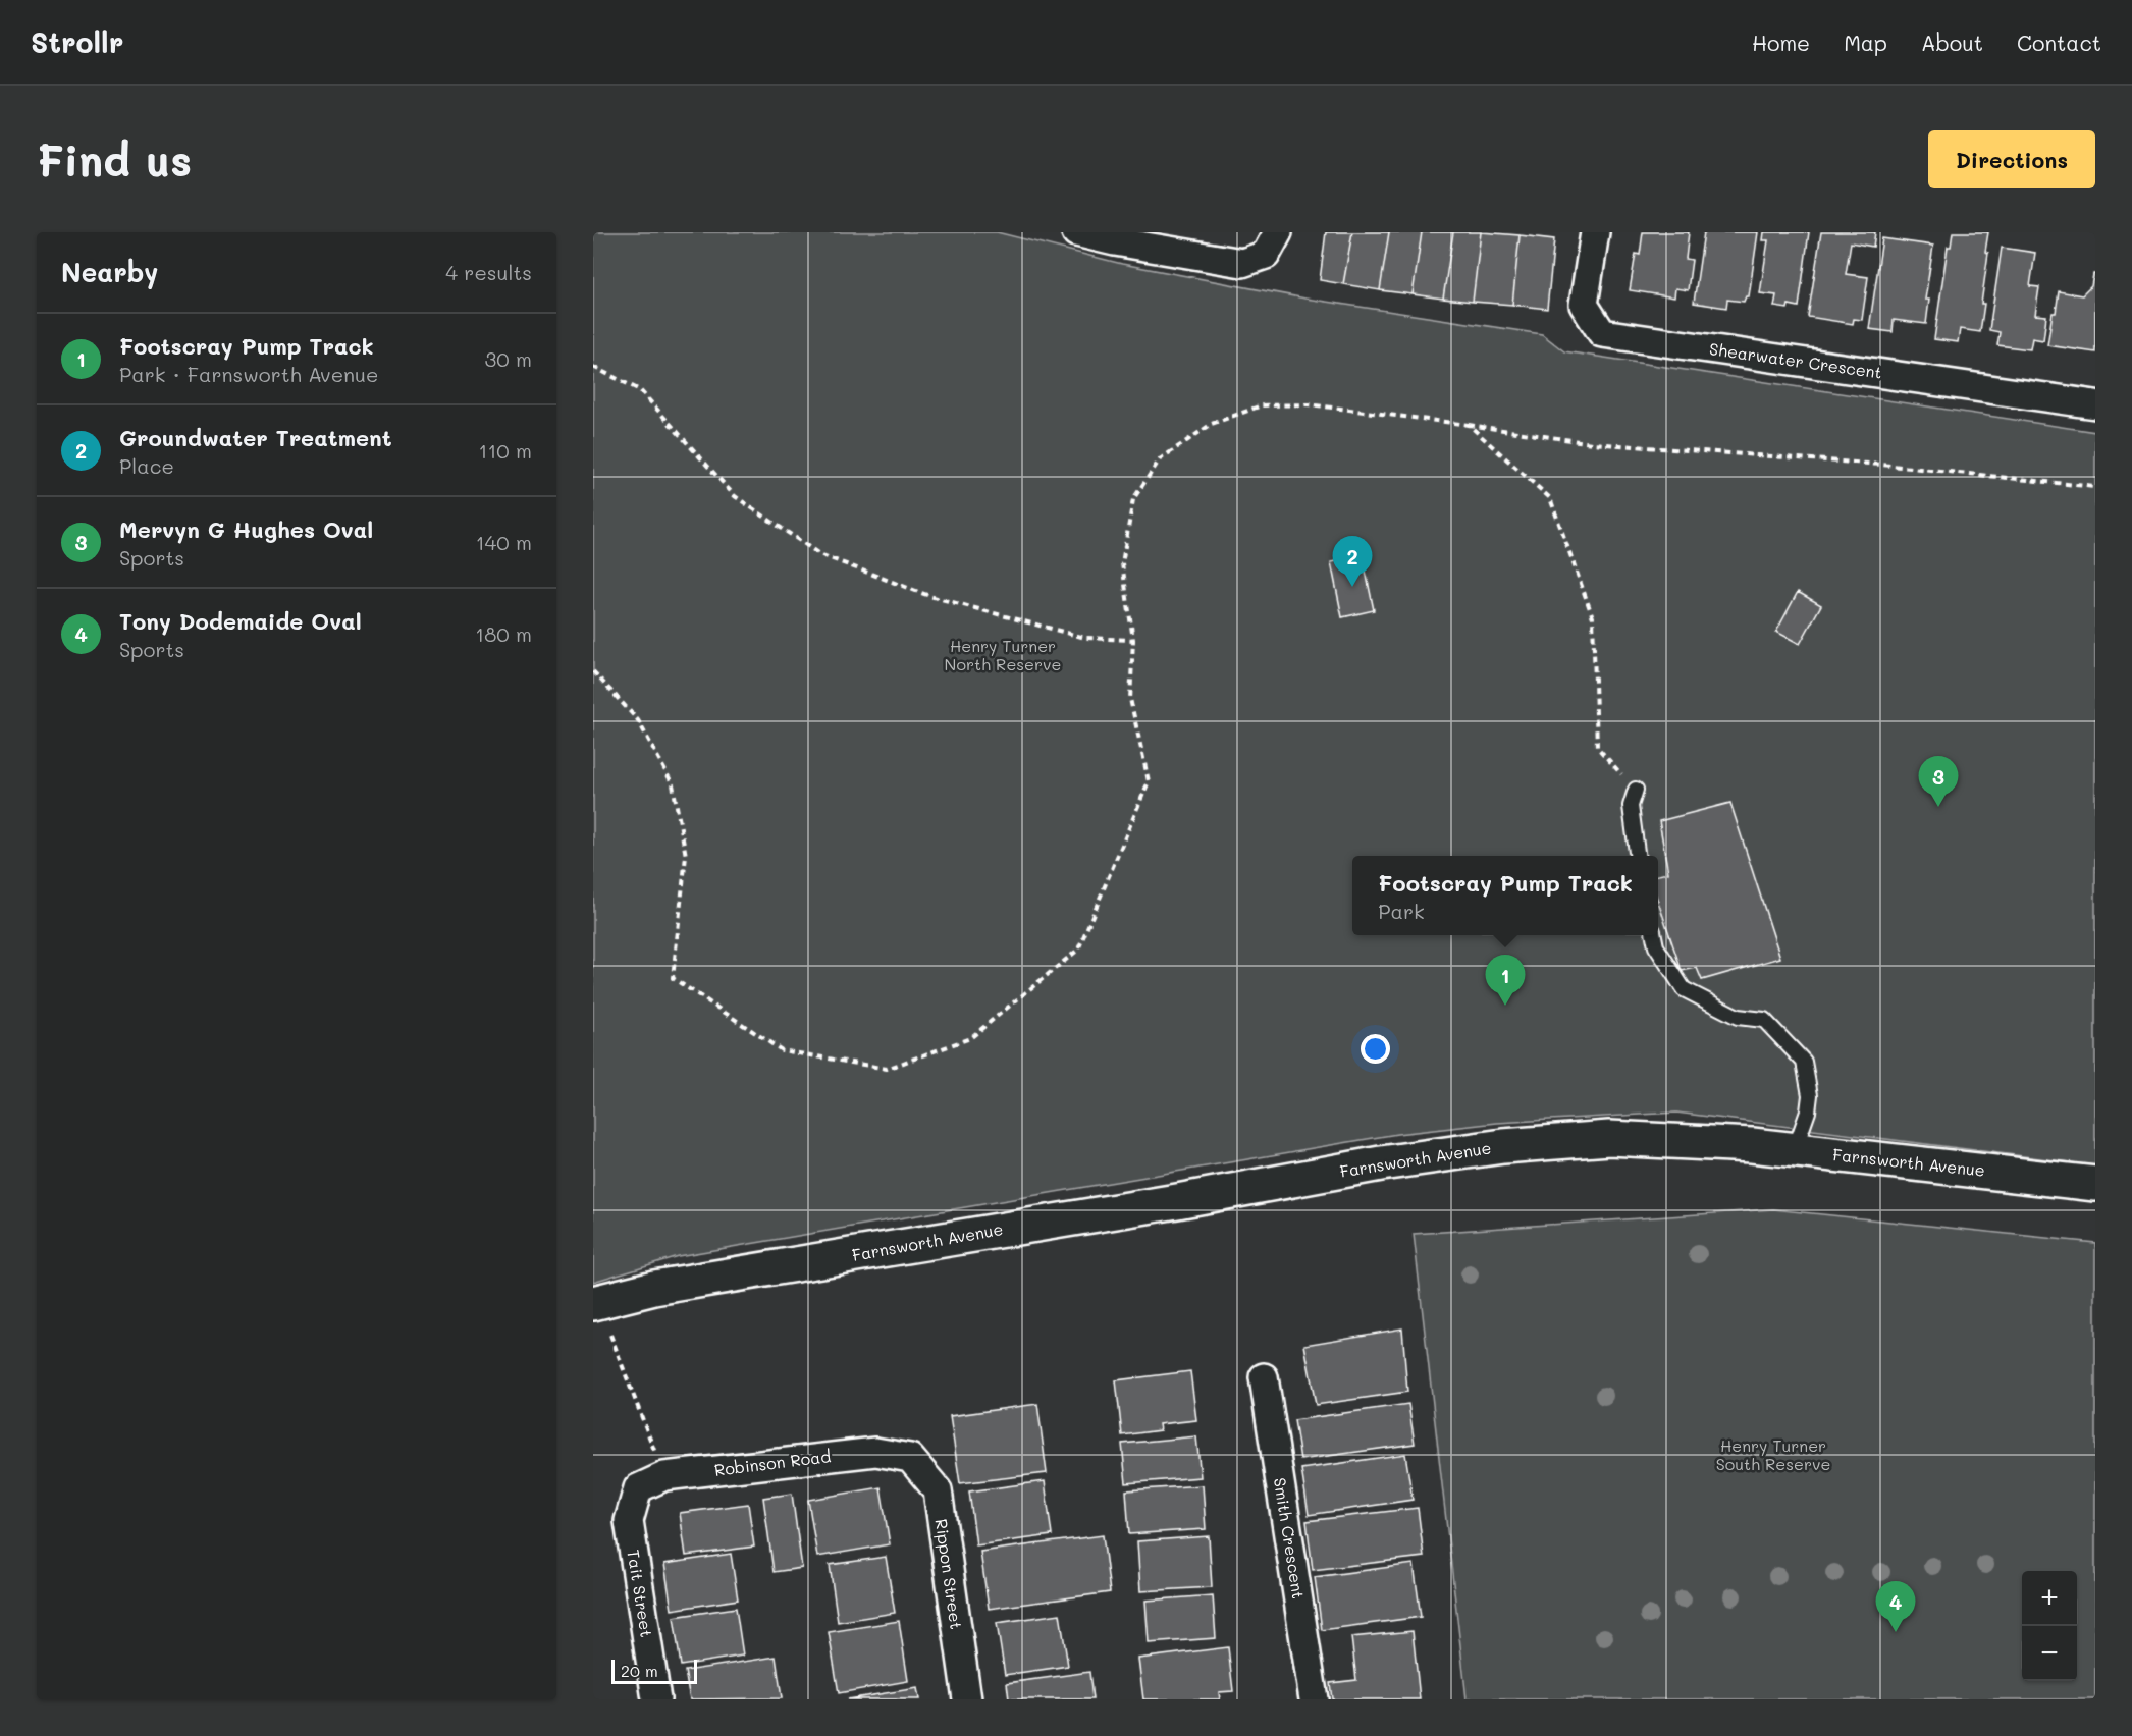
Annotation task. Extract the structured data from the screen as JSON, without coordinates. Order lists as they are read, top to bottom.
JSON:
{
  "streets": {
    "main road": ["Farnsworth Avenue"],
    "street": [
      "Shearwater Crescent",
      "Robinson Road",
      "Smith Crescent",
      "Rippon Street",
      "Tait Street"
    ]
  },
  "crossings": [
    ["Robinson Road", "Rippon Street"],
    ["Robinson Road", "Tait Street"]
  ],
  "parks": ["Henry Turner North Reserve", "Henry Turner South Reserve"],
  "scale_bar": "20 m",
  "page": {
    "header": "Strollr",
    "nav": [
      "Home",
      "Map",
      "About",
      "Contact"
    ],
    "buttons": "Directions",
    "title": "Find us",
    "heading": ["Nearby", "4 results"],
    "list": [
      {
        "mark": "1",
        "name": "Footscray Pump Track",
        "note": "Park · Farnsworth Avenue",
        "value": "30 m"
      },
      {
        "mark": "2",
        "name": "Groundwater Treatment",
        "note": "Place",
        "value": "110 m"
      },
      {
        "mark": "3",
        "name": "Mervyn G Hughes Oval",
        "note": "Sports",
        "value": "140 m"
      },
      {
        "mark": "4",
        "name": "Tony Dodemaide Oval",
        "note": "Sports",
        "value": "180 m"
      }
    ],
    "pins": [
      "2",
      "3",
      "1",
      "4"
    ],
    "popup": ["Footscray Pump Track", "Park"],
    "map_buttons": ["+", "−"],
    "scale": "20 m"
  }
}
